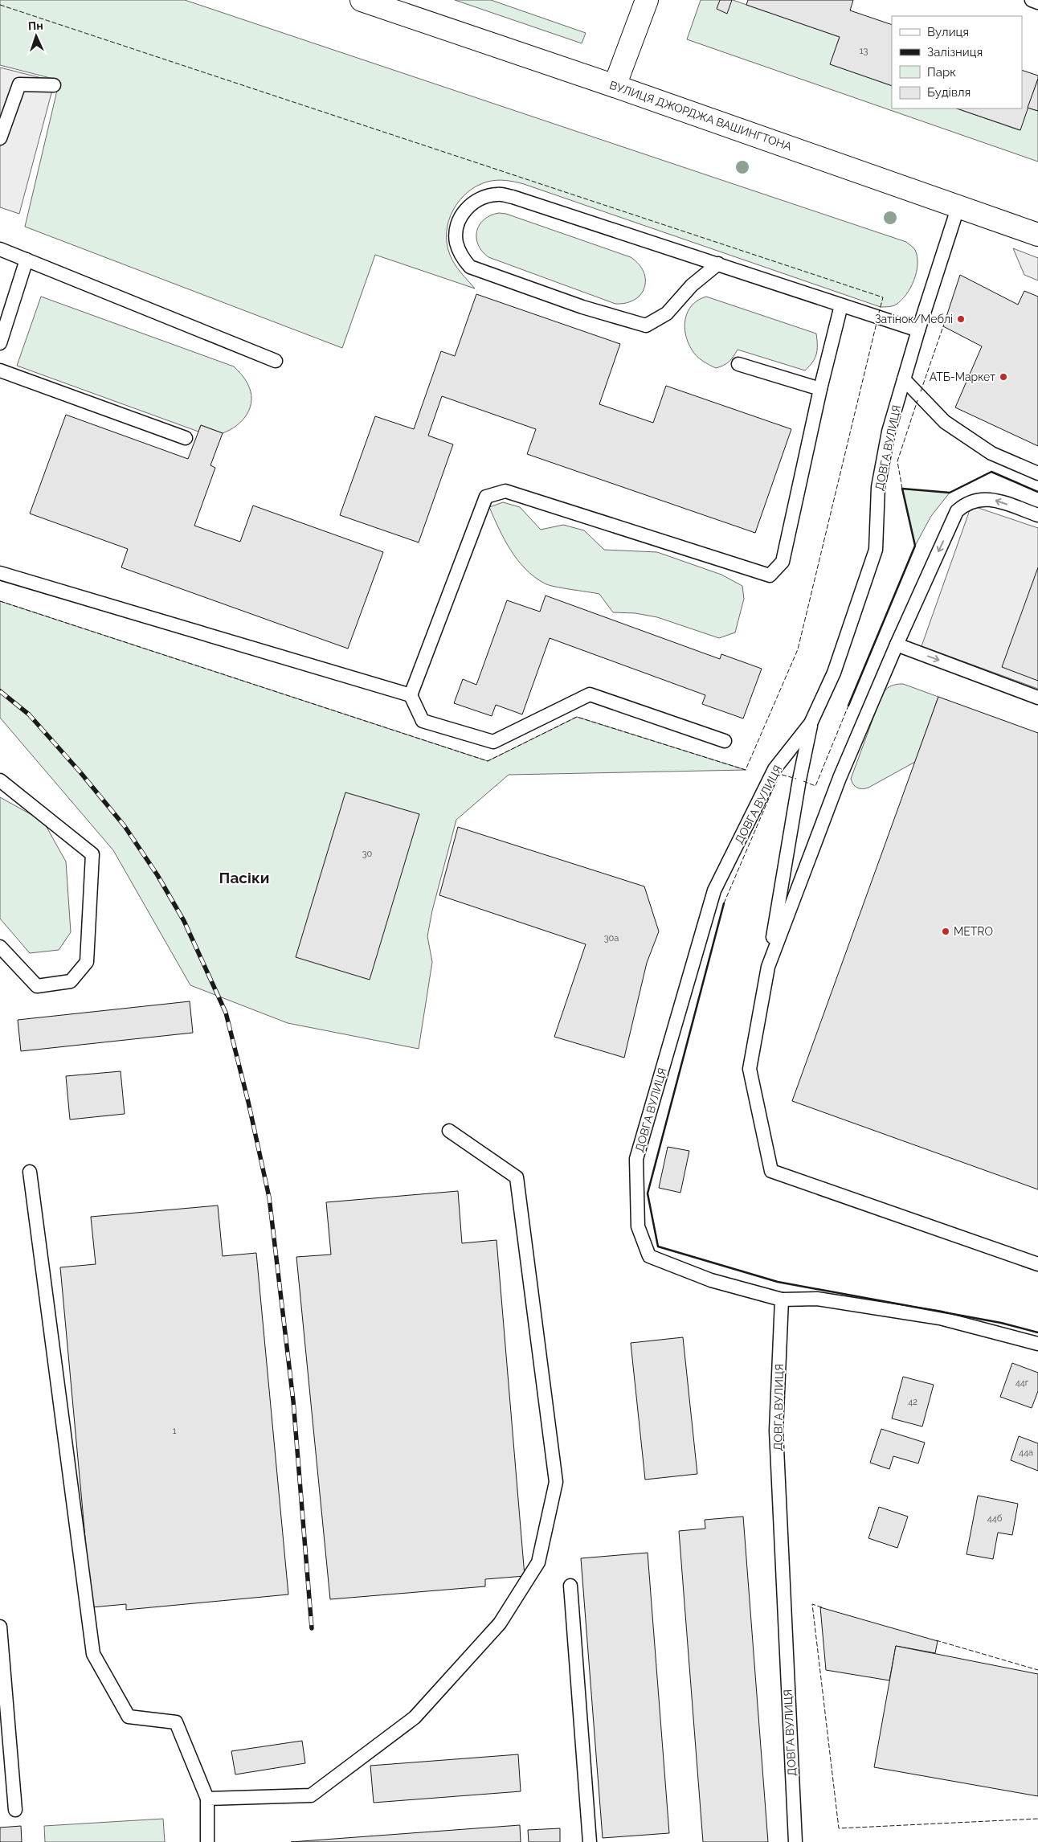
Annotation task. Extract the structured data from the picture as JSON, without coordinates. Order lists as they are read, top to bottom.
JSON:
{
  "streets": {
    "main road": ["ВУЛИЦЯ ДЖОРДЖА ВАШИНГТОНА"],
    "lane": ["ДОВГА ВУЛИЦЯ"]
  },
  "crossings": [
    ["ВУЛИЦЯ ДЖОРДЖА ВАШИНГТОНА", "ДОВГА ВУЛИЦЯ"]
  ],
  "districts": ["Пасіки"],
  "places": ["Затінок/Меблі", "АТБ-Маркет", "METRO"],
  "house_numbers": [
    "13",
    "30",
    "30а",
    "44г",
    "42",
    "1",
    "44а",
    "44б"
  ],
  "legend": [
    "Вулиця",
    "Залізниця",
    "Парк",
    "Будівля"
  ],
  "north": "top"
}
